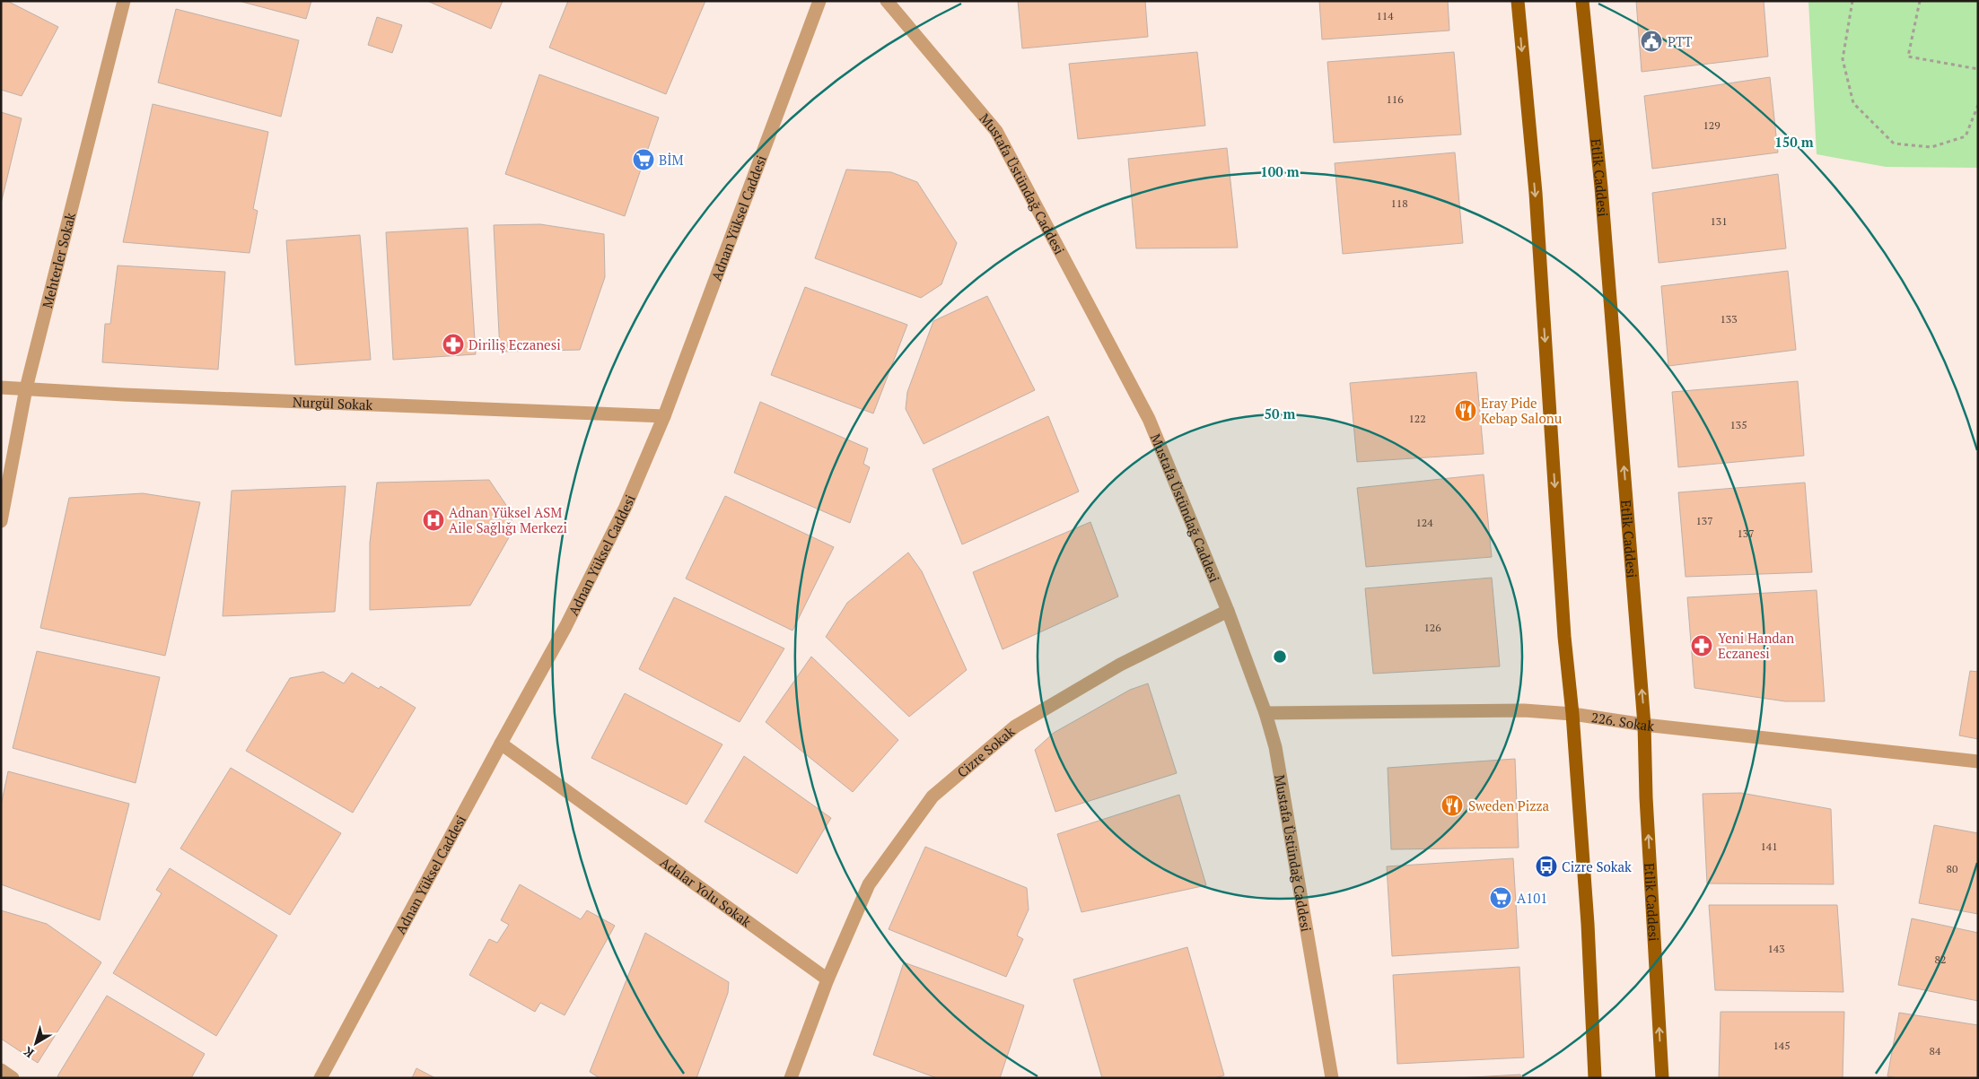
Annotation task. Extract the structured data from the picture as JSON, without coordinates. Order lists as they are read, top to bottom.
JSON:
{
  "streets": {
    "main road": ["Etlik Caddesi"],
    "street": [
      "Mustafa Üstündağ Caddesi",
      "Adnan Yüksel Caddesi",
      "Mehterler Sokak",
      "Nurgül Sokak",
      "226. Sokak",
      "Cizre Sokak",
      "Adalar Yolu Sokak"
    ]
  },
  "crossings": [
    ["Etlik Caddesi", "226. Sokak"],
    ["Mustafa Üstündağ Caddesi", "226. Sokak"],
    ["Mustafa Üstündağ Caddesi", "Cizre Sokak"],
    ["Adnan Yüksel Caddesi", "Nurgül Sokak"],
    ["Adnan Yüksel Caddesi", "Adalar Yolu Sokak"],
    ["Mehterler Sokak", "Nurgül Sokak"],
    ["Cizre Sokak", "Adalar Yolu Sokak"]
  ],
  "places": {
    "public building": ["PTT"],
    "supermarket": ["BİM", "A101"],
    "pharmacy": ["Diriliş Eczanesi", "Yeni Handan Eczanesi"],
    "restaurant": ["Eray Pide Kebap Salonu", "Sweden Pizza"],
    "hospital": ["Adnan Yüksel ASM Aile Sağlığı Merkezi"],
    "bus stop": ["Cizre Sokak"]
  },
  "house_numbers": [
    "114",
    "116",
    "129",
    "118",
    "131",
    "133",
    "122",
    "135",
    "137",
    "124",
    "137",
    "126",
    "141",
    "80",
    "143",
    "82",
    "145",
    "84"
  ],
  "north": "bottom left",
  "rings": ["150 m", "100 m", "50 m"]
}
